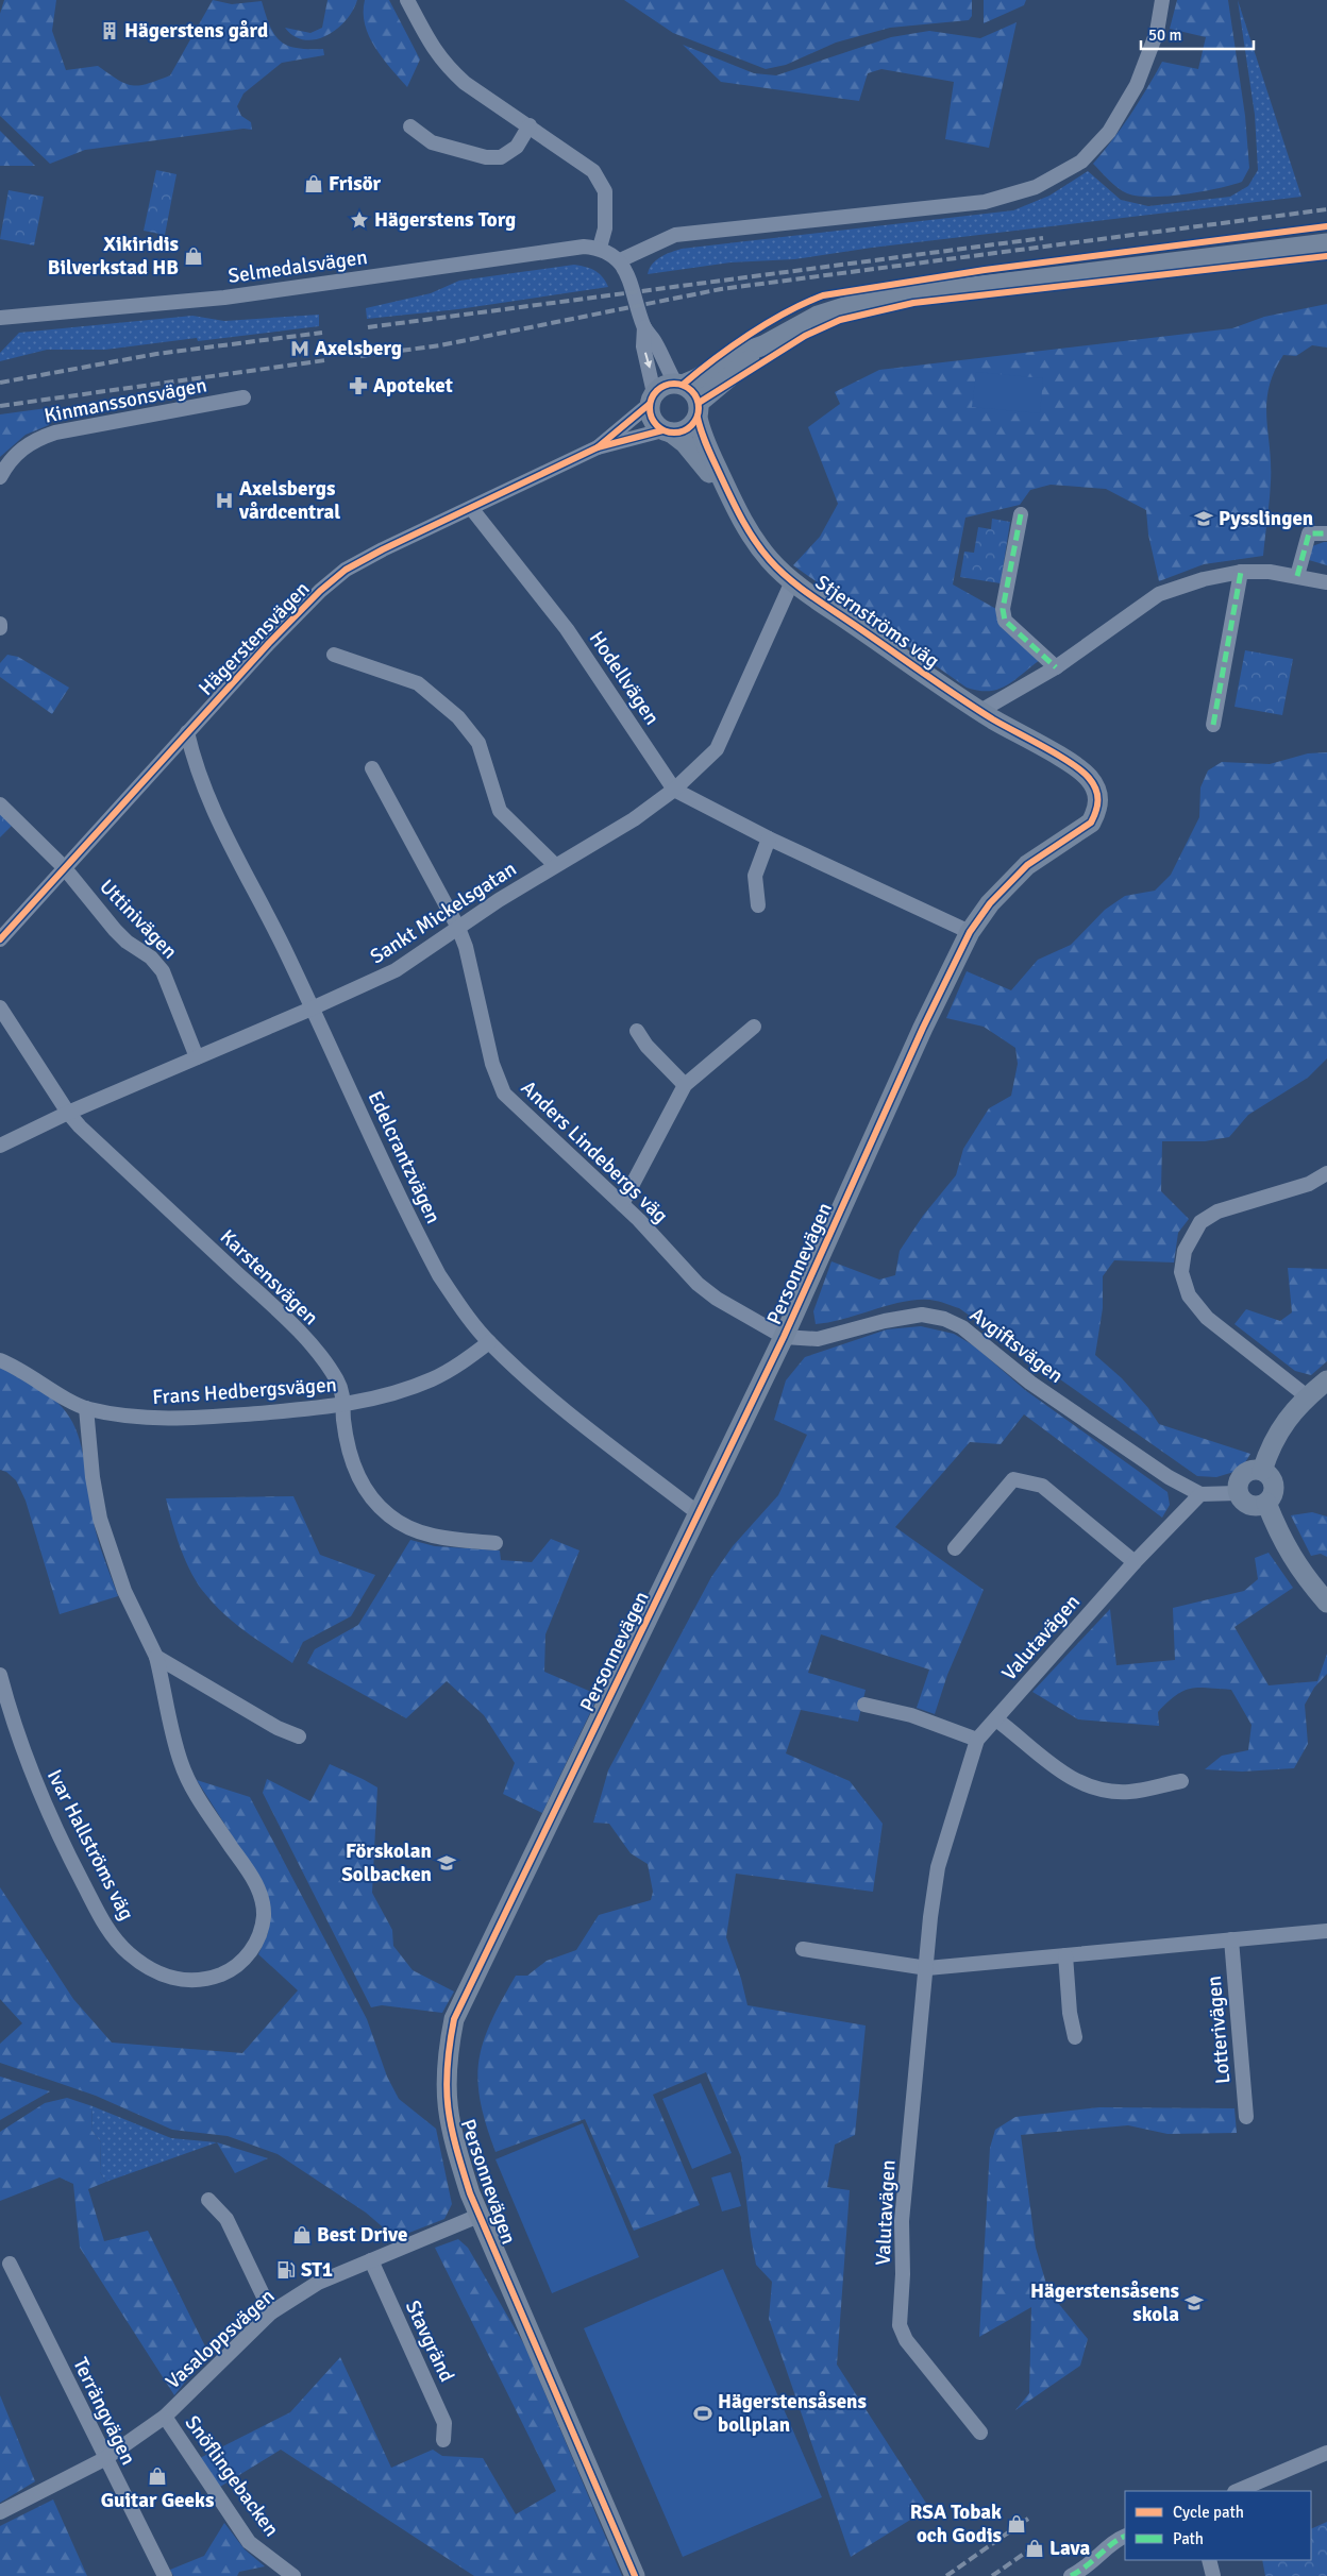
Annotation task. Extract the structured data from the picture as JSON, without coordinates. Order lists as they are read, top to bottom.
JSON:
{
  "streets": {
    "street": [
      "Selmedalsvägen",
      "Kinmanssonsvägen",
      "Stjernströms väg",
      "Hägerstensvägen",
      "Hodellvägen",
      "Sankt Mickelsgatan",
      "Uttinivägen",
      "Anders Lindebergs väg",
      "Edelcrantzvägen",
      "Personnevägen",
      "Karstensvägen",
      "Avgiftsvägen",
      "Frans Hedbergsvägen",
      "Valutavägen",
      "Ivar Hallströms väg",
      "Lotterivägen",
      "Vasaloppsvägen",
      "Stavgränd",
      "Terrängvägen",
      "Snöflingebacken"
    ]
  },
  "crossings": [
    ["Stjernströms väg", "Hägerstensvägen"],
    ["Stjernströms väg", "Sankt Mickelsgatan"],
    ["Stjernströms väg", "Personnevägen"],
    ["Hägerstensvägen", "Hodellvägen"],
    ["Hägerstensvägen", "Uttinivägen"],
    ["Hägerstensvägen", "Edelcrantzvägen"],
    ["Hodellvägen", "Sankt Mickelsgatan"],
    ["Hodellvägen", "Personnevägen"],
    ["Sankt Mickelsgatan", "Uttinivägen"],
    ["Sankt Mickelsgatan", "Anders Lindebergs väg"],
    ["Sankt Mickelsgatan", "Edelcrantzvägen"],
    ["Sankt Mickelsgatan", "Karstensvägen"],
    ["Anders Lindebergs väg", "Personnevägen"],
    ["Anders Lindebergs väg", "Avgiftsvägen"],
    ["Edelcrantzvägen", "Personnevägen"],
    ["Edelcrantzvägen", "Frans Hedbergsvägen"],
    ["Personnevägen", "Avgiftsvägen"],
    ["Personnevägen", "Vasaloppsvägen"],
    ["Karstensvägen", "Frans Hedbergsvägen"],
    ["Avgiftsvägen", "Valutavägen"],
    ["Frans Hedbergsvägen", "Ivar Hallströms väg"],
    ["Vasaloppsvägen", "Stavgränd"],
    ["Vasaloppsvägen", "Terrängvägen"],
    ["Vasaloppsvägen", "Snöflingebacken"]
  ],
  "places": {
    "building": ["Hägerstens gård"],
    "shop": [
      "Frisör",
      "Xikiridis Bilverkstad HB",
      "Best Drive",
      "Guitar Geeks",
      "RSA Tobak och Godis",
      "Lava"
    ],
    "place": ["Hägerstens Torg"],
    "metro station": ["Axelsberg"],
    "pharmacy": ["Apoteket"],
    "hospital": ["Axelsbergs vårdcentral"],
    "school or university": ["Pysslingen", "Förskolan Solbacken", "Hägerstensåsens skola"],
    "fuel station": ["ST1"],
    "sports": ["Hägerstensåsens bollplan"]
  },
  "legend": ["Cycle path", "Path"],
  "scale_bar": "50 m"
}
